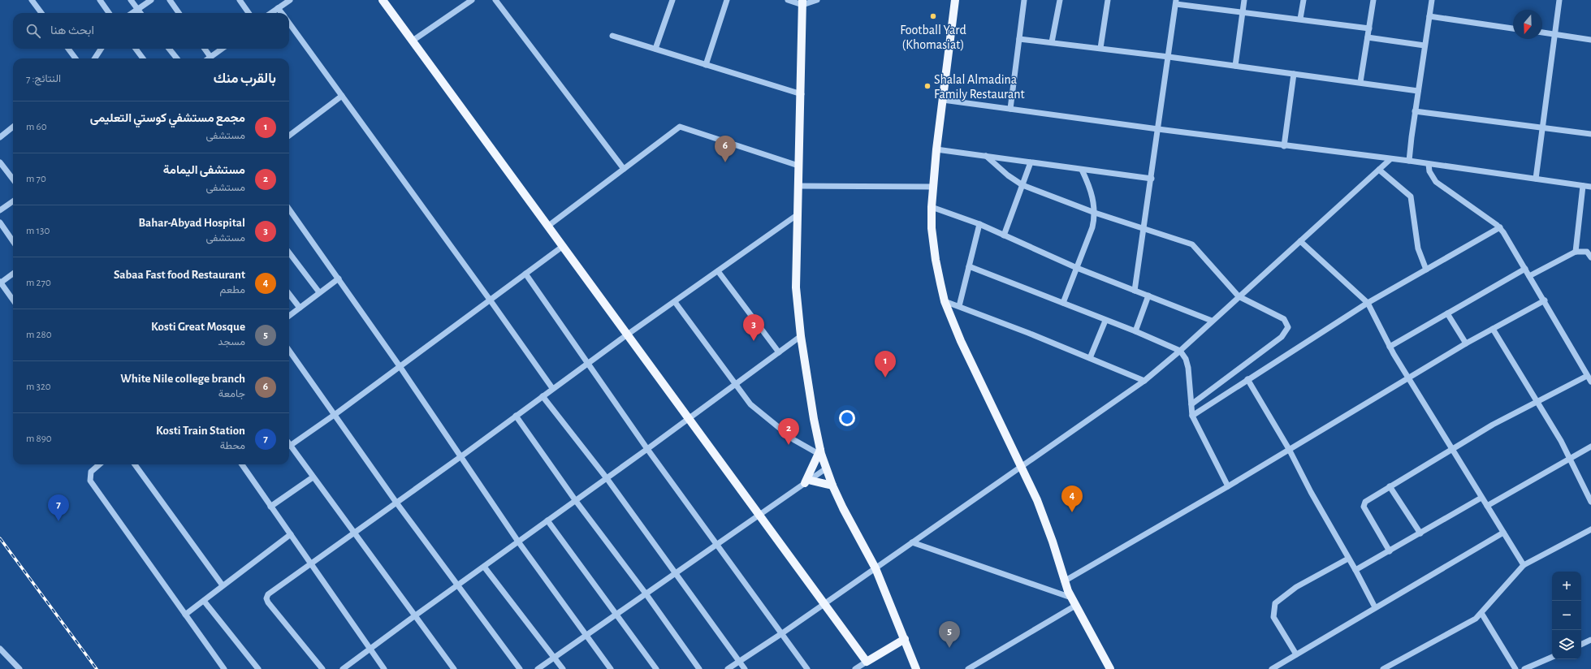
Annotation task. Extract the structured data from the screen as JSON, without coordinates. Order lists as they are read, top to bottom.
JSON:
{
  "places": ["Football Yard (Khomasiat)", "Shalal Almadina Family Restaurant"],
  "north": "bottom",
  "page": {
    "search": "ابحث هنا",
    "heading": ["بالقرب منك", "النتائج: 7"],
    "list": [
      {
        "mark": "1",
        "name": "مجمع مستشفي كوستي التعليمى",
        "note": "مستشفى",
        "value": "60 m"
      },
      {
        "mark": "2",
        "name": "مستشفى اليمامة",
        "note": "مستشفى",
        "value": "70 m"
      },
      {
        "mark": "3",
        "name": "Bahar-Abyad Hospital",
        "note": "مستشفى",
        "value": "130 m"
      },
      {
        "mark": "4",
        "name": "Sabaa Fast food Restaurant",
        "note": "مطعم",
        "value": "270 m"
      },
      {
        "mark": "5",
        "name": "Kosti Great Mosque",
        "note": "مسجد",
        "value": "280 m"
      },
      {
        "mark": "6",
        "name": "White Nile college branch",
        "note": "جامعة",
        "value": "320 m"
      },
      {
        "mark": "7",
        "name": "Kosti Train Station",
        "note": "محطة",
        "value": "890 m"
      }
    ],
    "pins": [
      "6",
      "3",
      "1",
      "2",
      "4",
      "7",
      "5"
    ],
    "map_buttons": ["+", "−"]
  }
}
